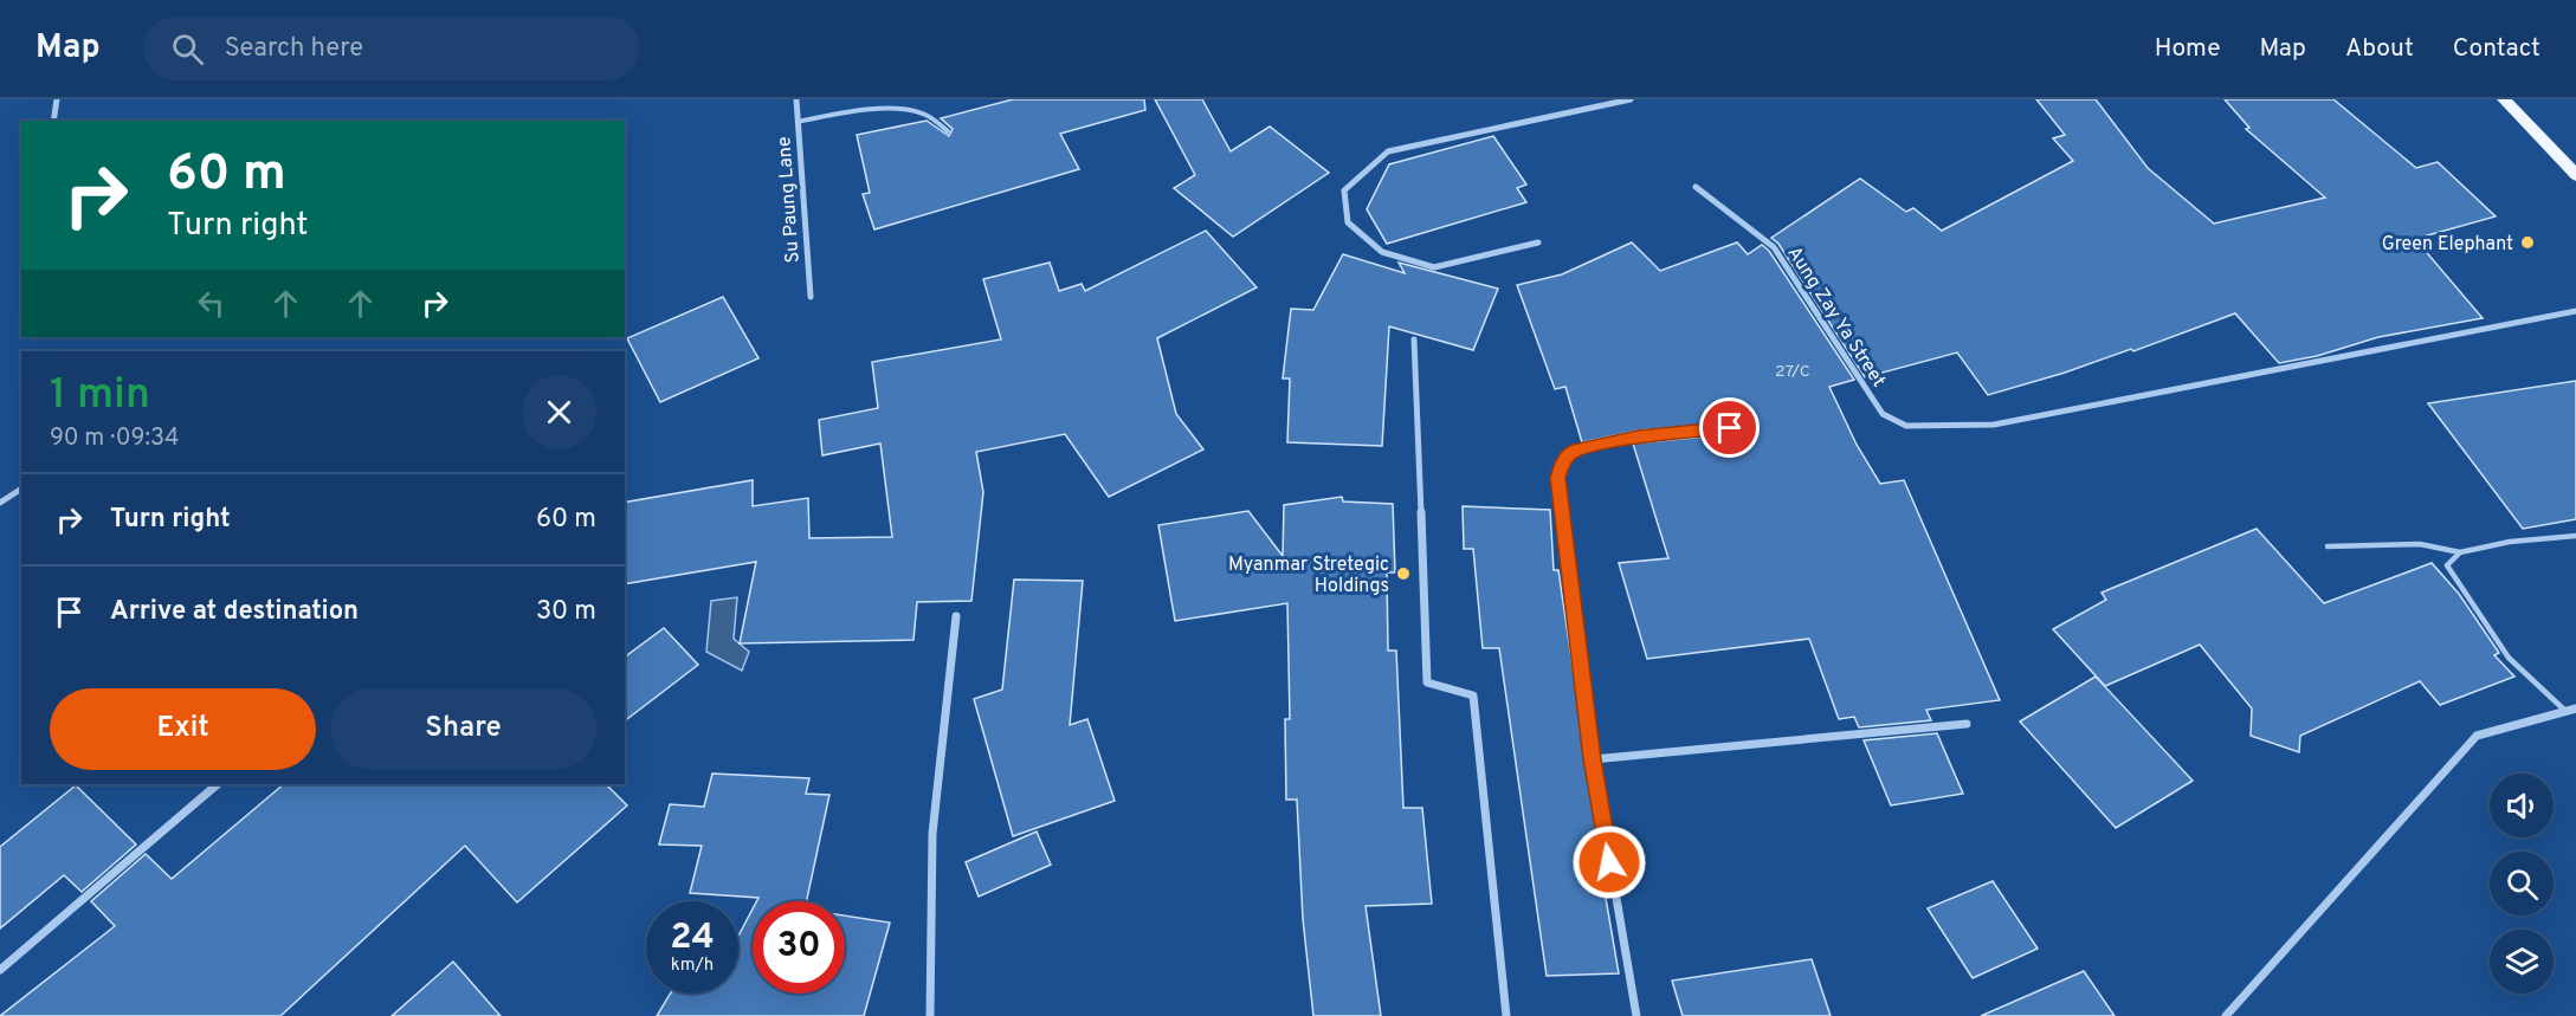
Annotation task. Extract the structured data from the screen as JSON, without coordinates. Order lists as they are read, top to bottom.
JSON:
{
  "streets": {
    "street": ["Su Paung Lane", "Aung Zay Ya Street"]
  },
  "places": ["Green Elephant", "Myanmar Stretegic Holdings"],
  "house_numbers": ["27/C"],
  "page": {
    "header": "Map",
    "search": "Search here",
    "nav": [
      "Home",
      "Map",
      "About",
      "Contact"
    ],
    "turn": ["60 m", "Turn right"],
    "heading": ["1 min", "90 m · 09:34"],
    "list": [
      {
        "name": "Turn right",
        "value": "60 m"
      },
      {
        "name": "Arrive at destination",
        "value": "30 m"
      }
    ],
    "buttons": ["Exit", "Share"],
    "speed": "24 km/h",
    "limit": "30"
  }
}
